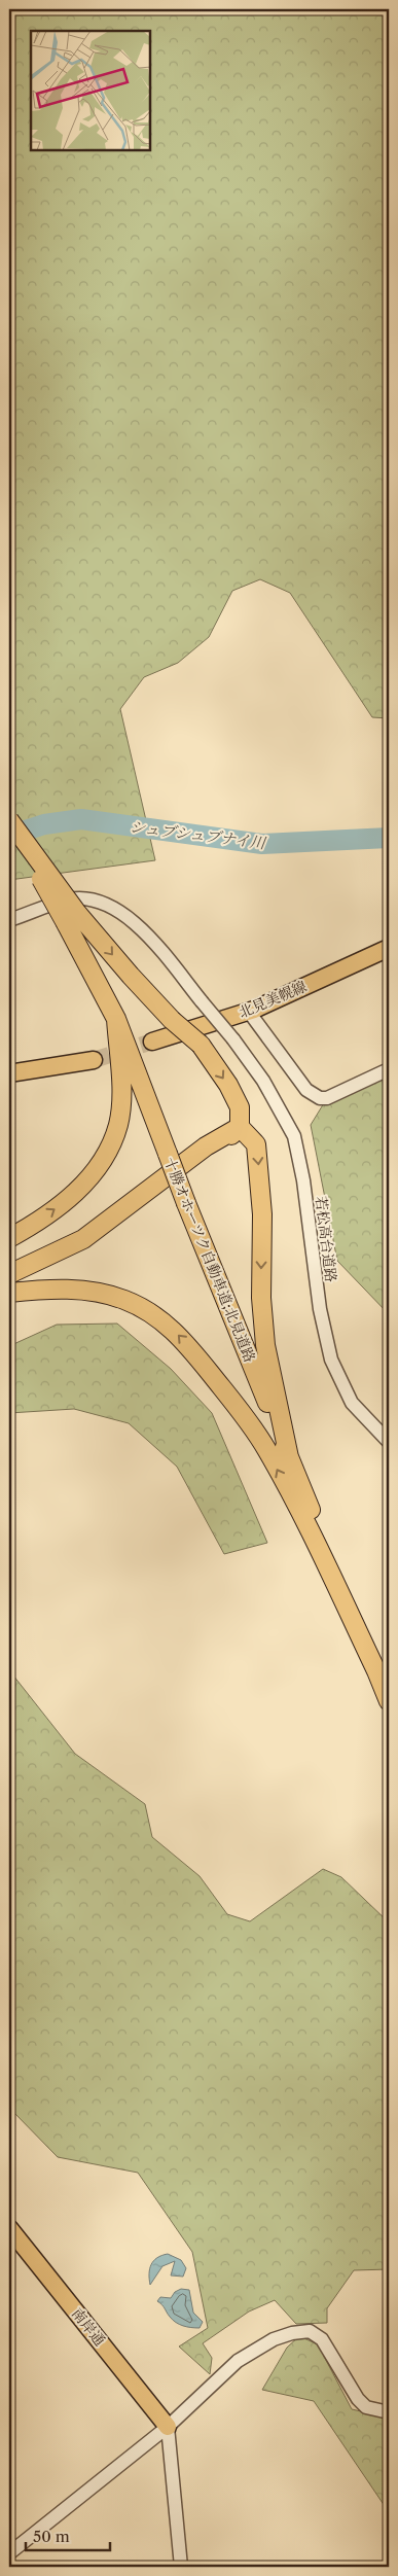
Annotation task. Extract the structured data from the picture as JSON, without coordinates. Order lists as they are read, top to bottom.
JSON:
{
  "streets": {
    "highway": ["十勝オホーツク自動車道;北見道路"],
    "main road": ["北見美幌線", "南岸通"],
    "street": ["若松高台道路"]
  },
  "water": ["シュブシュブナイ川"],
  "scale_bar": "50 m"
}
